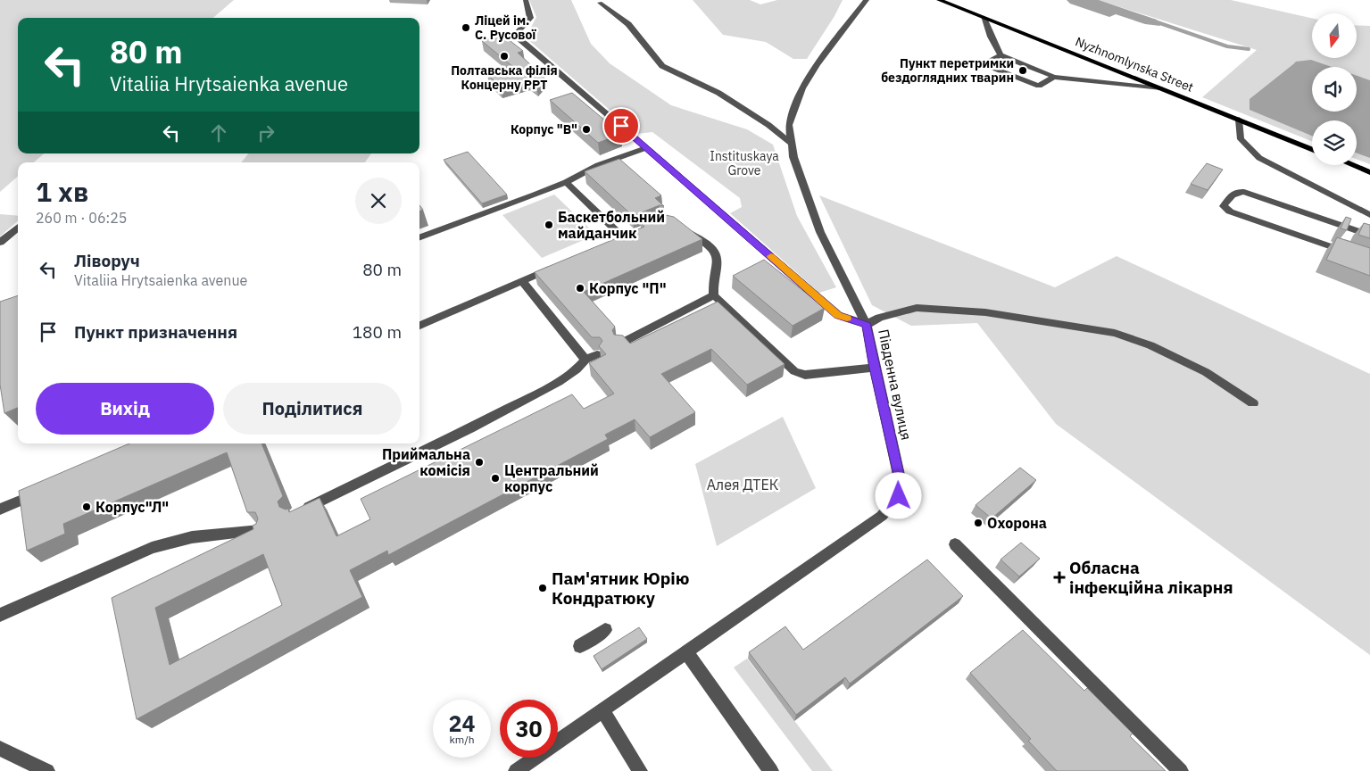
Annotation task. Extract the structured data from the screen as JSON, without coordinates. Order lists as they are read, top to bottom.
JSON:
{
  "streets": {
    "main road": ["Nyzhnomlynska Street"],
    "street": ["Південна вулиця"]
  },
  "parks": ["Іnstituskaya Grove", "Алея ДТЕК"],
  "places": {
    "other": [
      "Ліцей ім. С. Русової",
      "Полтавська філія Концерну РРТ",
      "Пункт перетримки бездоглядних тварин",
      "Корпус \"В\"",
      "Баскетбольний майданчик",
      "Корпус \"П\"",
      "Приймальна комісія",
      "Центральний корпус",
      "Корпус\"Л\"",
      "Охорона",
      "Пам'ятник Юрію Кондратюку"
    ],
    "health": ["Обласна інфекційна лікарня"]
  },
  "north": "bottom",
  "page": {
    "turn": ["80 m", "Vitaliia Hrytsaienka avenue"],
    "heading": ["1 хв", "260 m · 06:25"],
    "list": [
      {
        "name": "Ліворуч",
        "note": "Vitaliia Hrytsaienka avenue",
        "value": "80 m"
      },
      {
        "name": "Пункт призначення",
        "value": "180 m"
      }
    ],
    "buttons": ["Вихід", "Поділитися"],
    "speed": "24 km/h",
    "limit": "30"
  }
}
